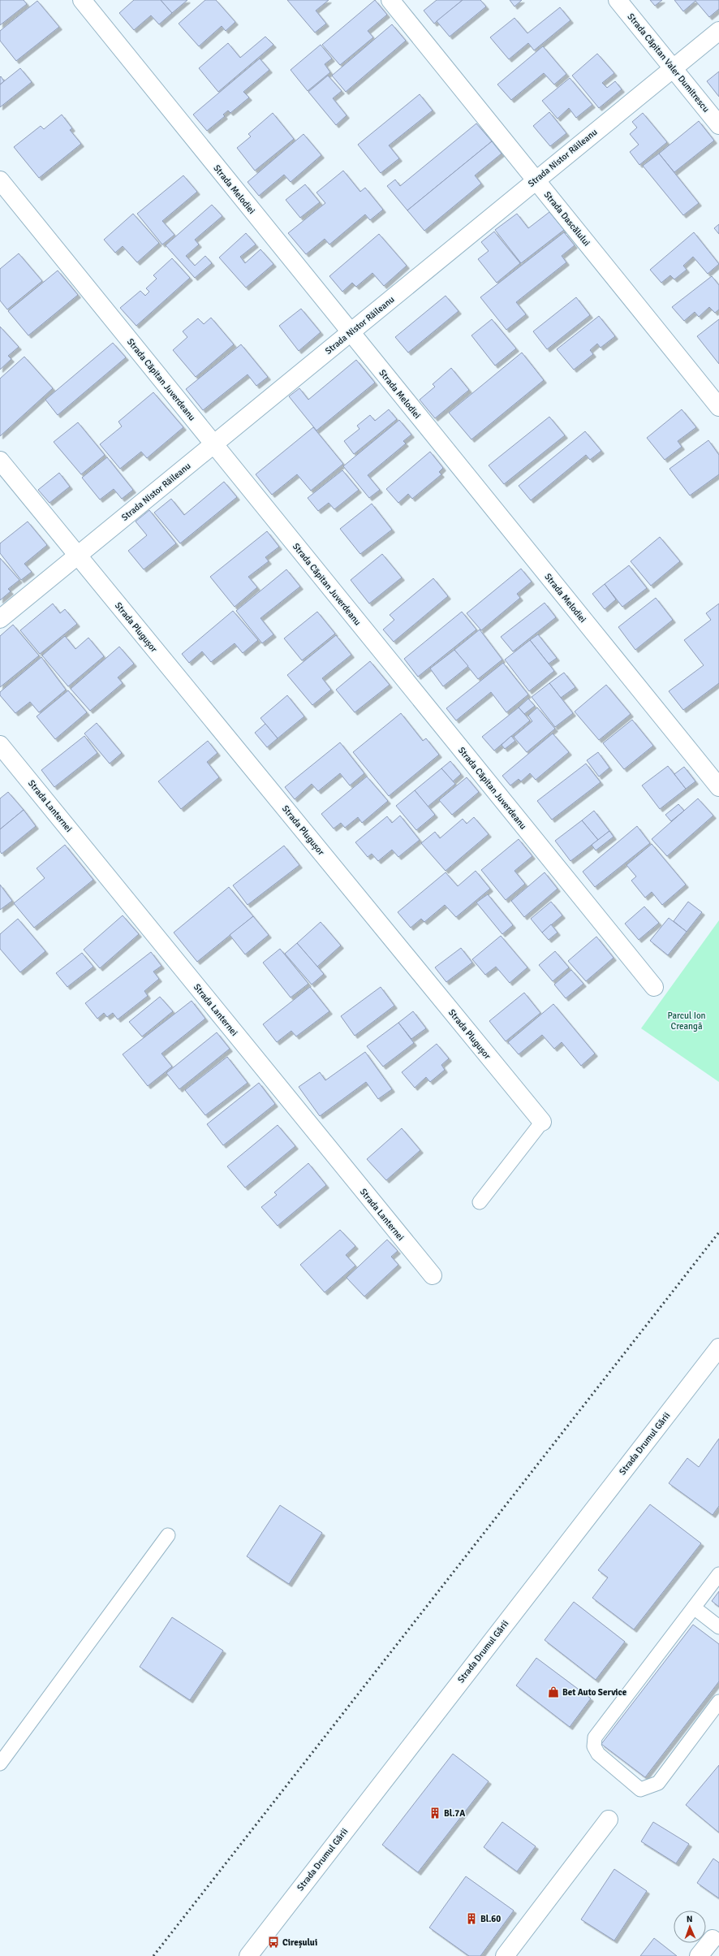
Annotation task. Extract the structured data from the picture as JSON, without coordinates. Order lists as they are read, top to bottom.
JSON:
{
  "streets": {
    "street": [
      "Strada Căpitan Valer Dumitrescu",
      "Strada Nistor Răileanu",
      "Strada Melodiei",
      "Strada Dascălului",
      "Strada Căpitan Juverdeanu",
      "Strada Plugușor",
      "Strada Lanternei",
      "Strada Drumul Gării"
    ]
  },
  "crossings": [
    ["Strada Căpitan Valer Dumitrescu", "Strada Nistor Răileanu"],
    ["Strada Nistor Răileanu", "Strada Melodiei"],
    ["Strada Nistor Răileanu", "Strada Dascălului"],
    ["Strada Nistor Răileanu", "Strada Căpitan Juverdeanu"],
    ["Strada Nistor Răileanu", "Strada Plugușor"]
  ],
  "parks": ["Parcul Ion Creangă"],
  "places": {
    "shop": ["Bet Auto Service"],
    "building": ["Bl.7A", "Bl.60"],
    "bus stop": ["Cireșului"]
  },
  "north": "top"
}
